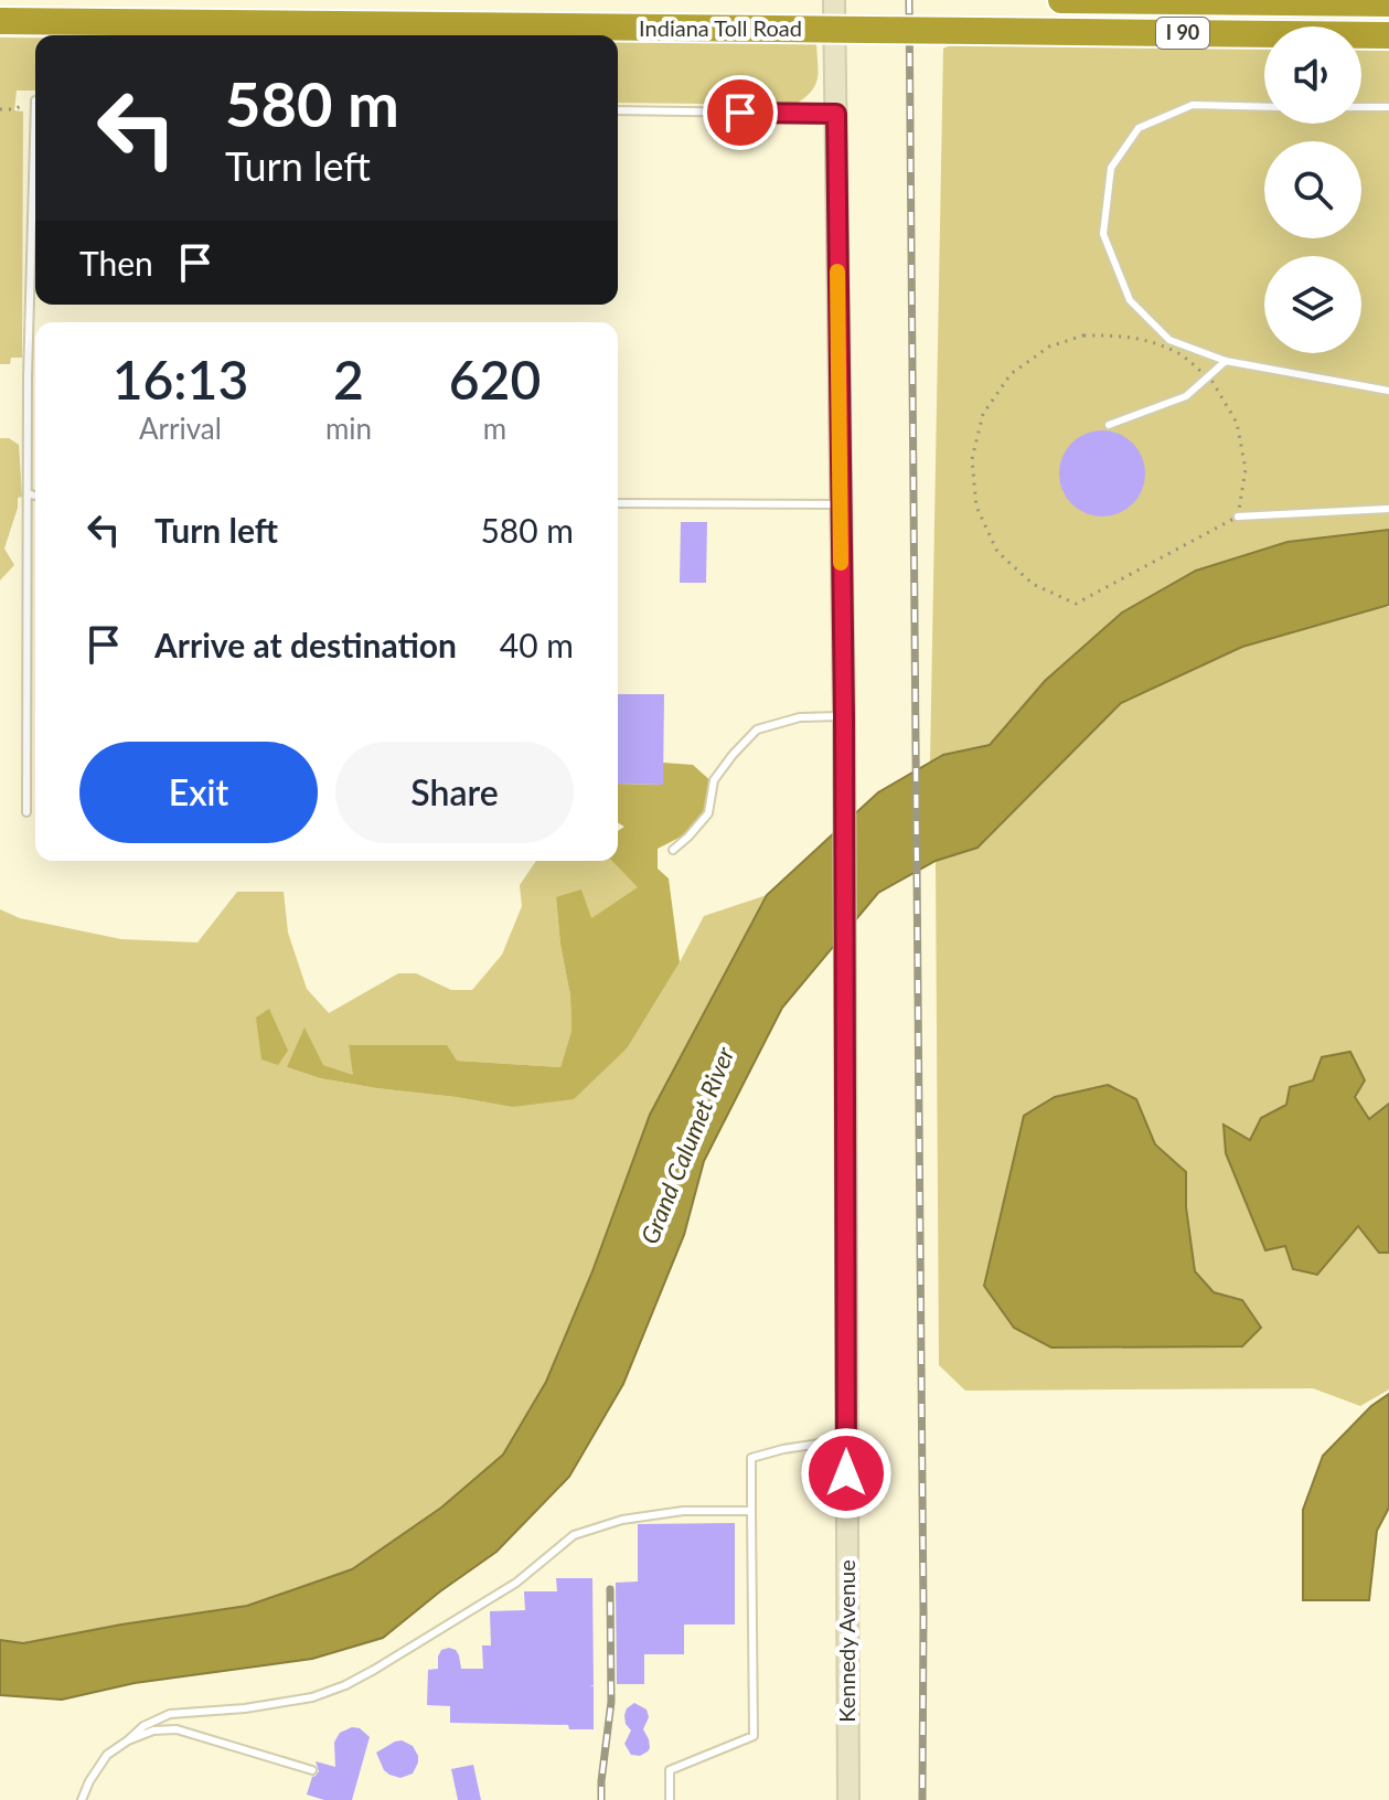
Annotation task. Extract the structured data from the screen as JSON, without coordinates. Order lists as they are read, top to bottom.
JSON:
{
  "streets": {
    "highway": ["Indiana Toll Road", "I 90"],
    "main road": ["Kennedy Avenue"]
  },
  "water": ["Grand Calumet River"],
  "page": {
    "turn": ["580 m", "Turn left"],
    "then": "Then",
    "eta": [
      "16:13",
      "Arrival",
      "2",
      "min",
      "620",
      "m"
    ],
    "list": [
      {
        "name": "Turn left",
        "value": "580 m"
      },
      {
        "name": "Arrive at destination",
        "value": "40 m"
      }
    ],
    "buttons": ["Exit", "Share"]
  }
}
